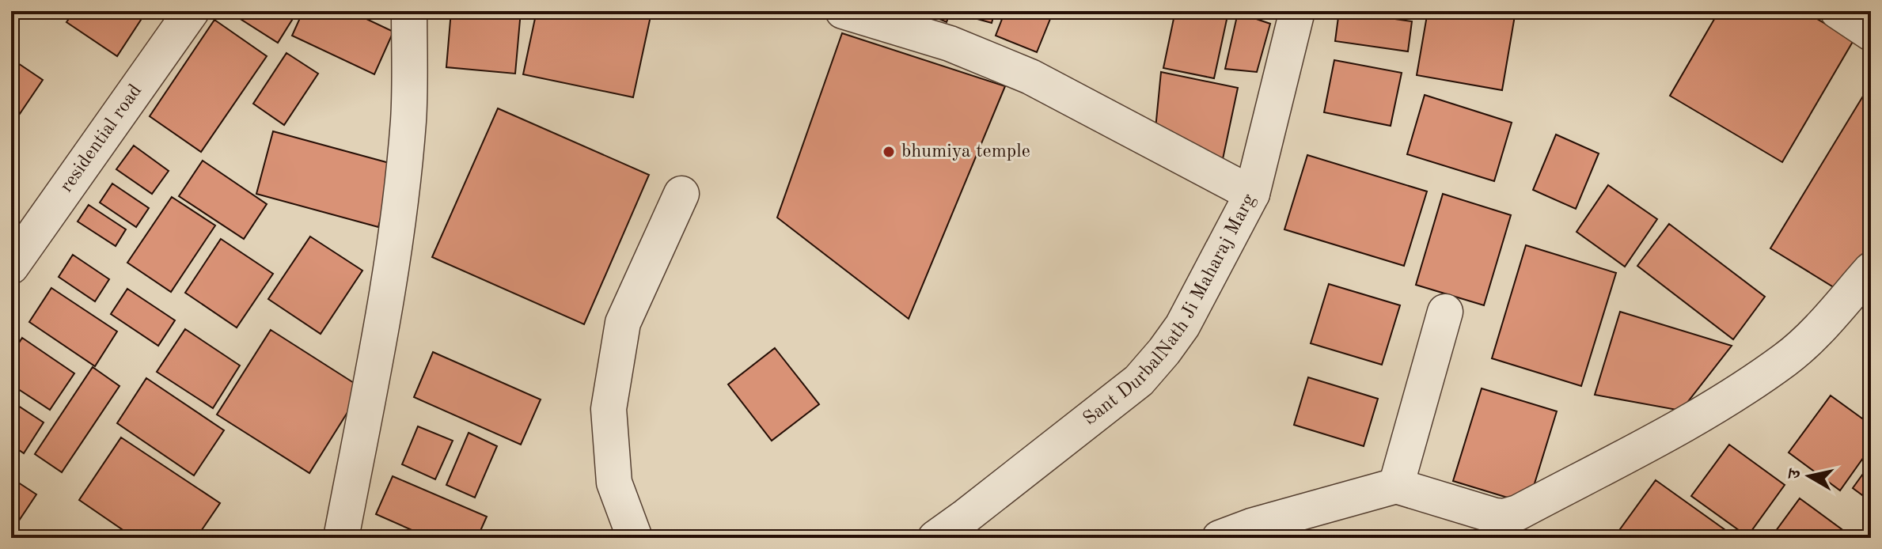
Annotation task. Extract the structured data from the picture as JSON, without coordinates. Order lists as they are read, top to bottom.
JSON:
{
  "streets": {
    "street": ["residential road", "Sant DurbalNath Ji Maharaj Marg"]
  },
  "places": ["bhumiya temple"],
  "north": "left"
}
